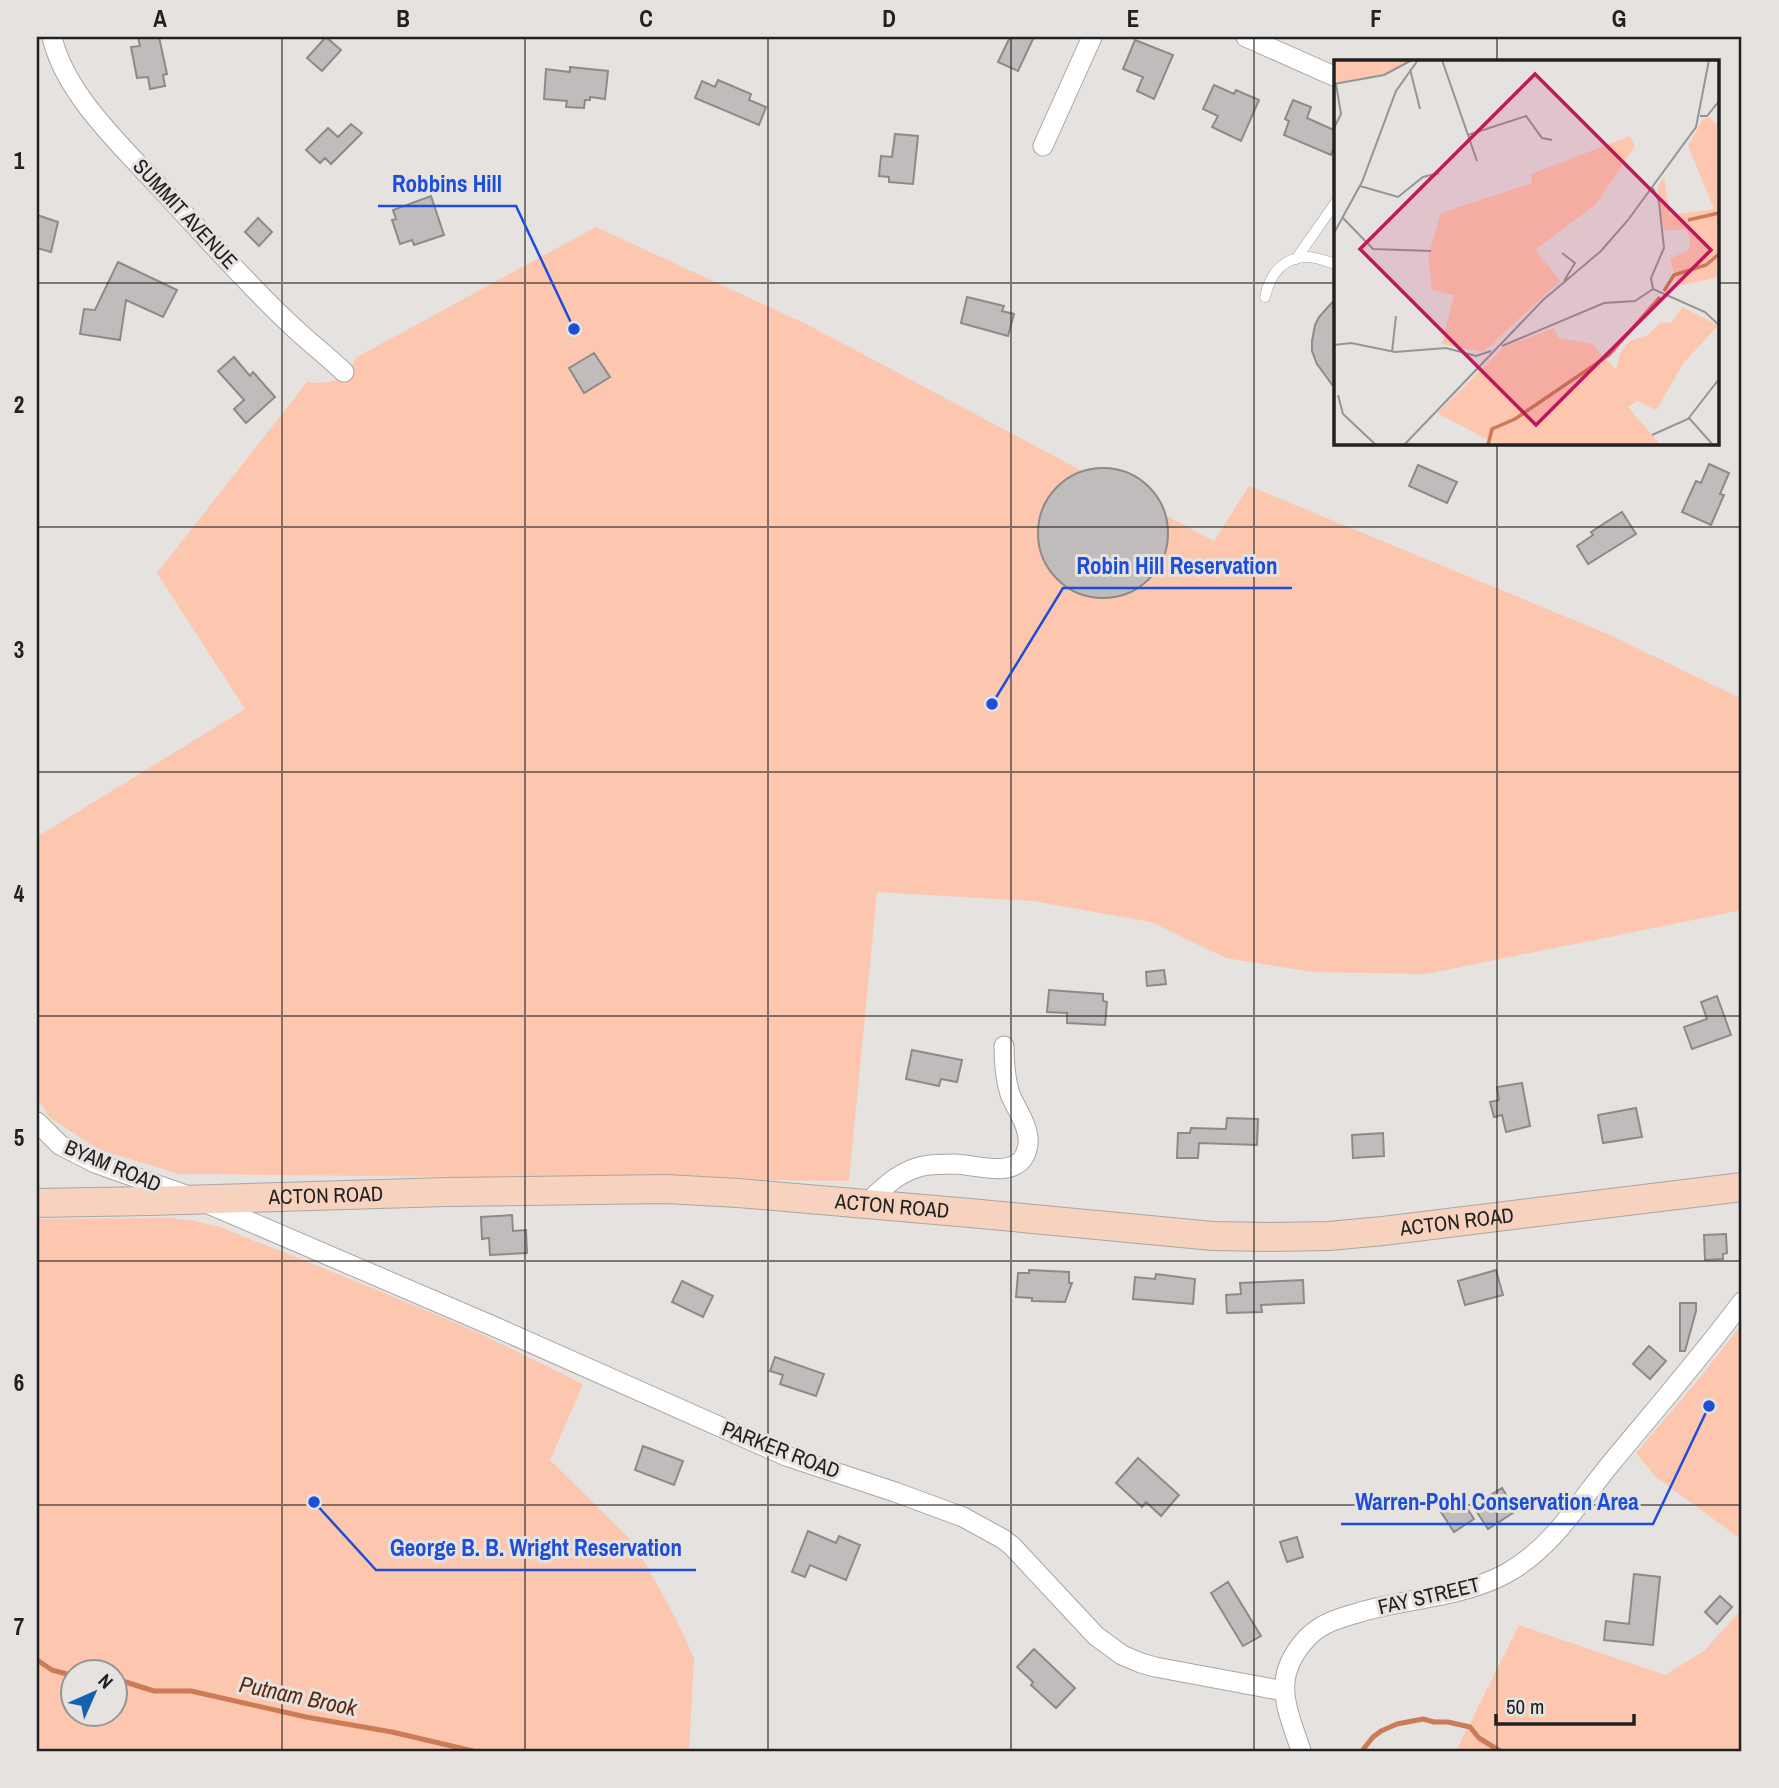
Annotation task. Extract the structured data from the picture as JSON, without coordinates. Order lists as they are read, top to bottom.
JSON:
{
  "streets": {
    "main road": ["ACTON ROAD"],
    "street": [
      "SUMMIT AVENUE",
      "BYAM ROAD",
      "PARKER ROAD",
      "FAY STREET"
    ]
  },
  "crossings": [
    ["BYAM ROAD", "ACTON ROAD"],
    ["BYAM ROAD", "PARKER ROAD"],
    ["ACTON ROAD", "PARKER ROAD"],
    ["PARKER ROAD", "FAY STREET"]
  ],
  "water": ["Putnam Brook"],
  "places": [
    "Robbins Hill",
    "Robin Hill Reservation",
    "Warren-Pohl Conservation Area",
    "George B. B. Wright Reservation"
  ],
  "scale_bar": "50 m",
  "north": "top right",
  "grid": {
    "columns": [
      "A",
      "B",
      "C",
      "D",
      "E",
      "F",
      "G"
    ],
    "rows": [
      "1",
      "2",
      "3",
      "4",
      "5",
      "6",
      "7"
    ]
  }
}
